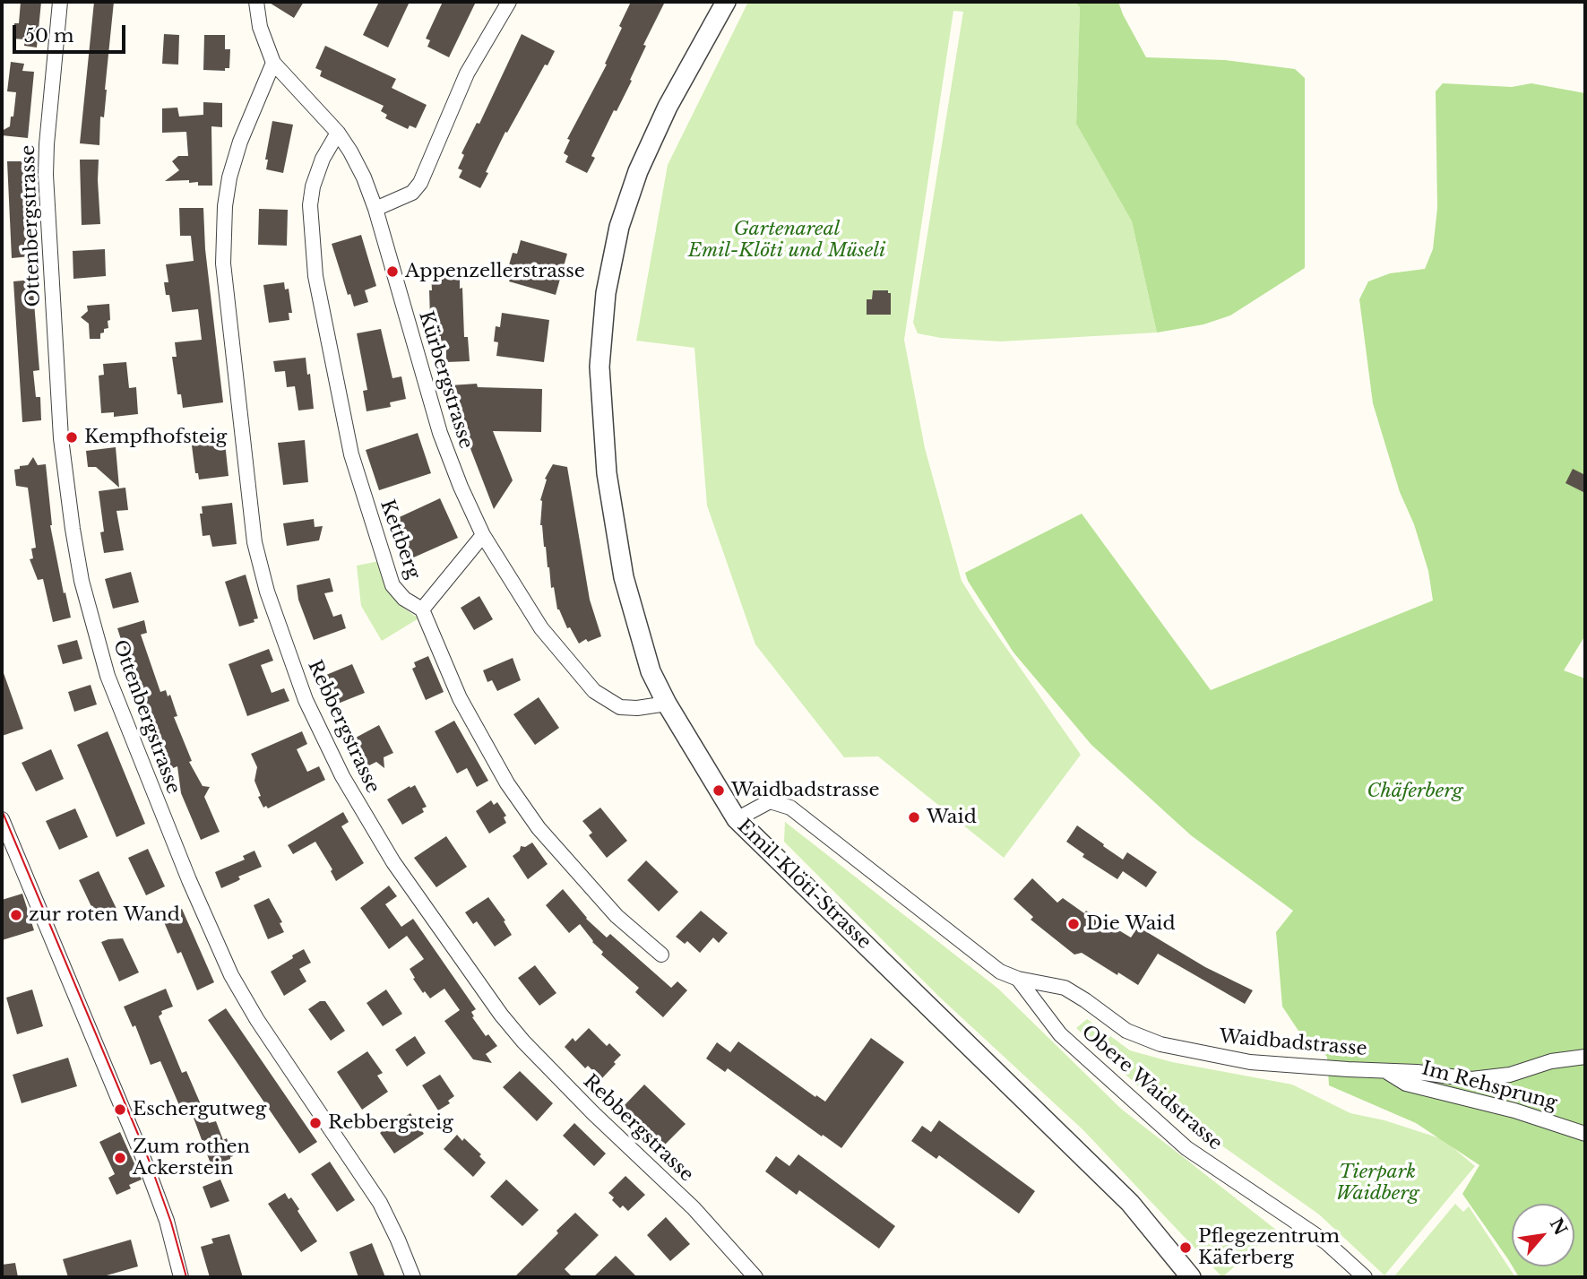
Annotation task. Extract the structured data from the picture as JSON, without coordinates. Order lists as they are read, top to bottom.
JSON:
{
  "streets": {
    "street": [
      "Ottenbergstrasse",
      "Kürbergstrasse",
      "Kettberg",
      "Rebbergstrasse",
      "Emil-Klöti-Strasse",
      "Waidbadstrasse",
      "Im Rehsprung",
      "Obere Waidstrasse"
    ]
  },
  "crossings": [
    ["Kürbergstrasse", "Kettberg"],
    ["Kürbergstrasse", "Rebbergstrasse"],
    ["Kürbergstrasse", "Emil-Klöti-Strasse"],
    ["Emil-Klöti-Strasse", "Waidbadstrasse"],
    ["Waidbadstrasse", "Im Rehsprung"],
    ["Waidbadstrasse", "Obere Waidstrasse"]
  ],
  "parks": ["Gartenareal Emil-Klöti und Müseli", "Chäferberg", "Tierpark Waidberg"],
  "places": [
    "Appenzellerstrasse",
    "Kempfhofsteig",
    "Waidbadstrasse",
    "Waid",
    "zur roten Wand",
    "Die Waid",
    "Eschergutweg",
    "Rebbergsteig",
    "Zum rothen Ackerstein",
    "Pflegezentrum Käferberg"
  ],
  "scale_bar": "50 m",
  "north": "top right"
}
